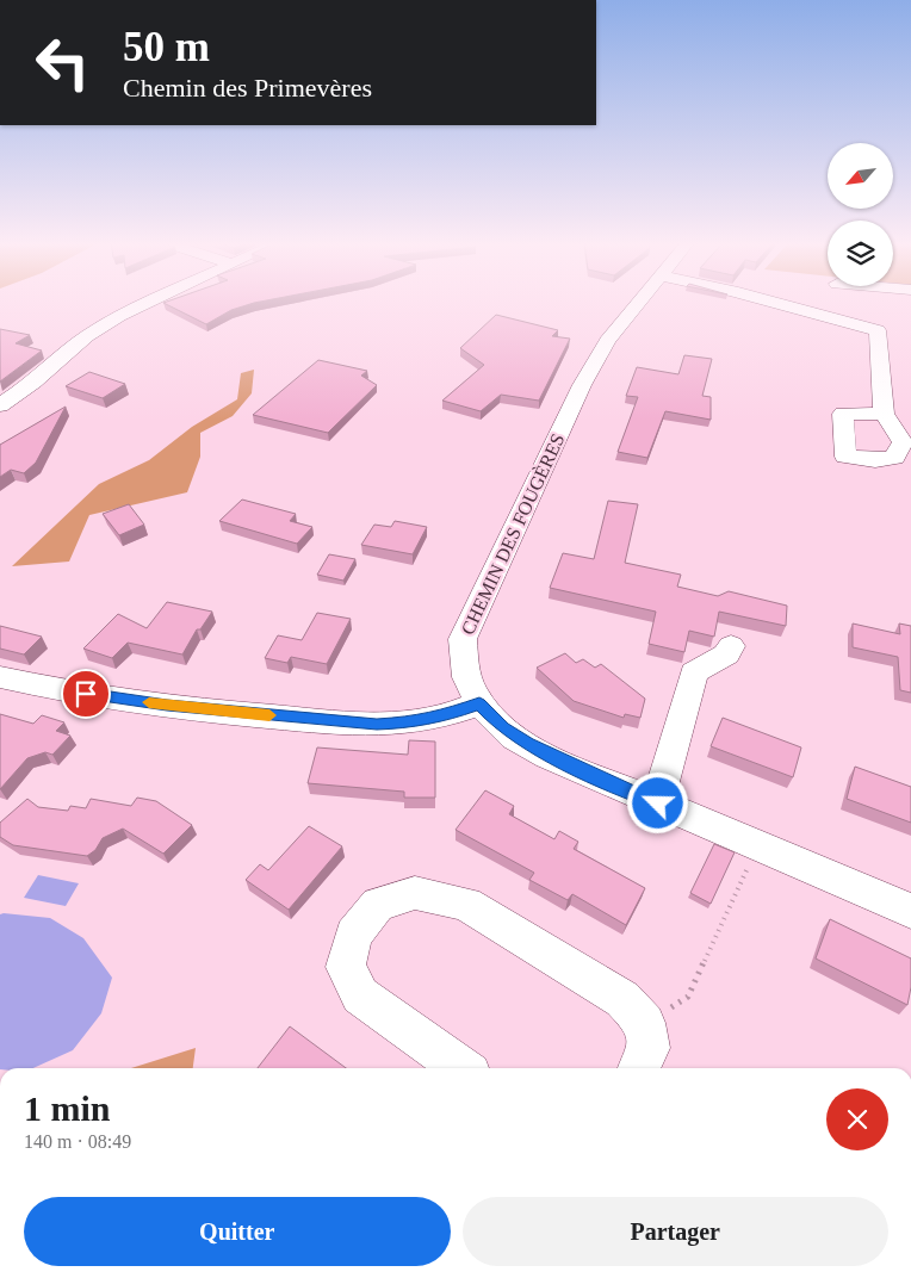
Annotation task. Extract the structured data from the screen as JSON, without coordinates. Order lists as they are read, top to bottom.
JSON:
{
  "streets": {
    "street": ["CHEMIN DES FOUGÈRES"]
  },
  "north": "bottom left",
  "page": {
    "turn": ["50 m", "Chemin des Primevères"],
    "heading": ["1 min", "140 m · 08:49"],
    "buttons": ["Quitter", "Partager"]
  }
}
